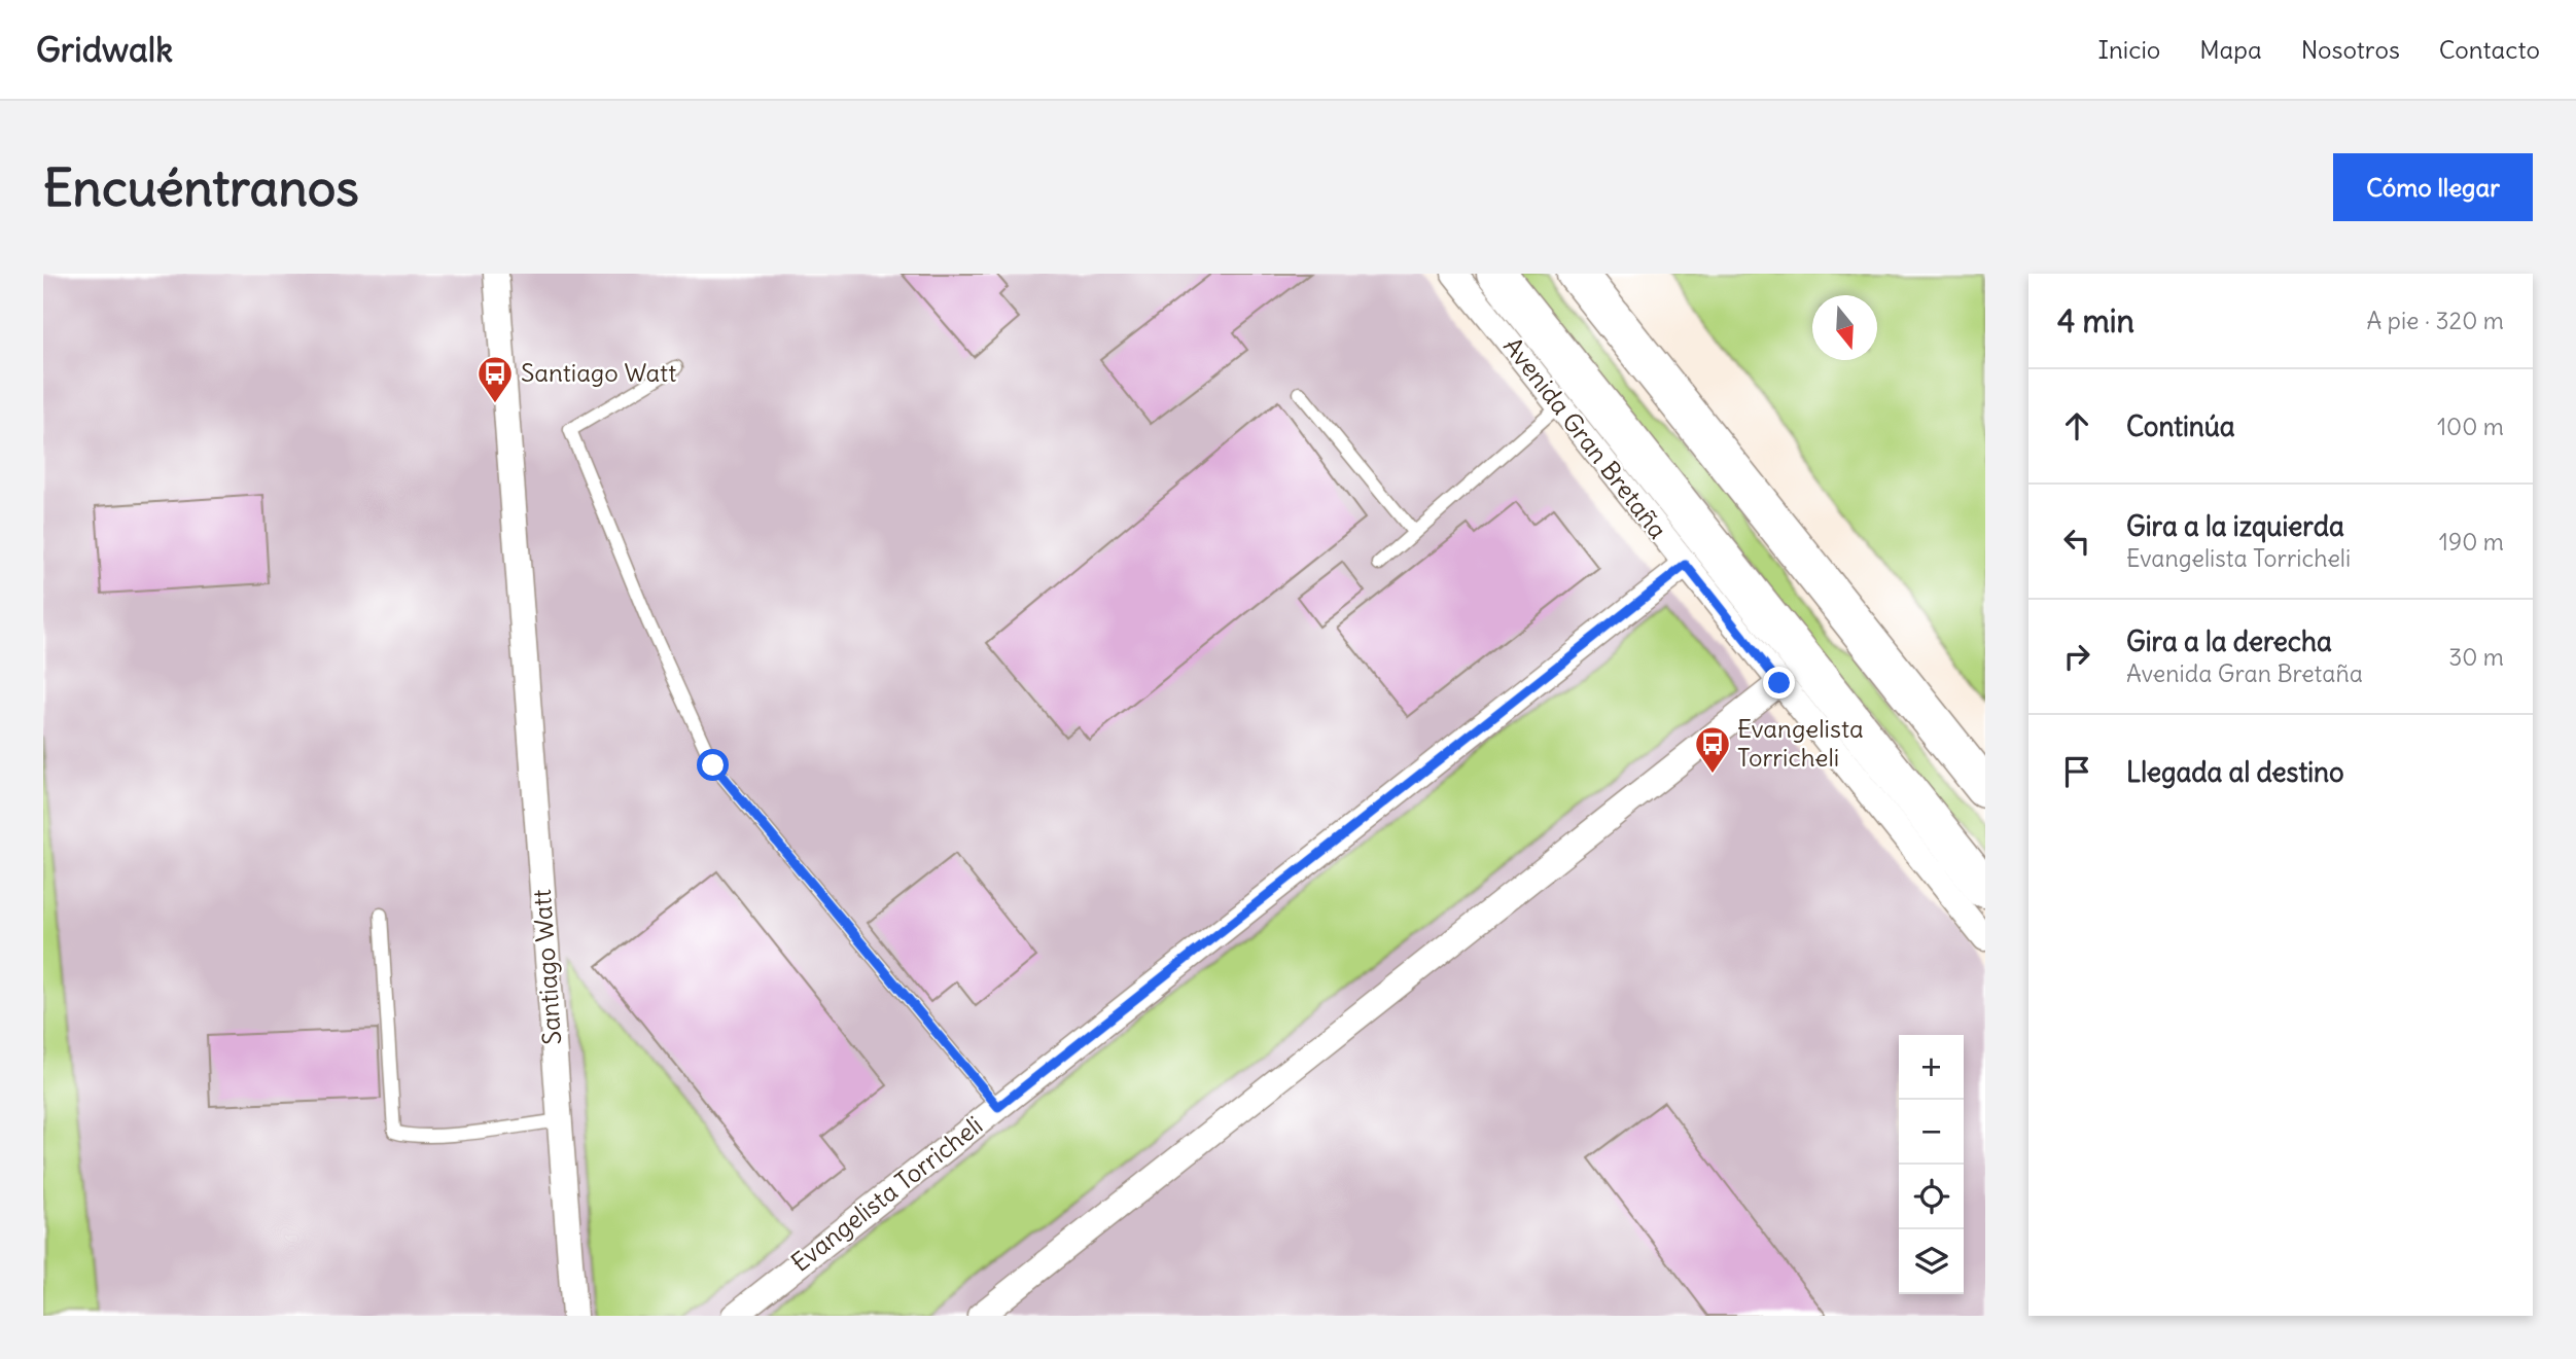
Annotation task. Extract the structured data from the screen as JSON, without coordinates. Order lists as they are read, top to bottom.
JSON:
{
  "streets": {
    "main road": ["Avenida Gran Bretaña"],
    "street": ["Santiago Watt", "Evangelista Torricheli"]
  },
  "crossings": [
    ["Avenida Gran Bretaña", "Evangelista Torricheli"]
  ],
  "places": {
    "bus stop": ["Santiago Watt", "Evangelista Torricheli"]
  },
  "north": "bottom",
  "page": {
    "header": "Gridwalk",
    "nav": [
      "Inicio",
      "Mapa",
      "Nosotros",
      "Contacto"
    ],
    "buttons": "Cómo llegar",
    "title": "Encuéntranos",
    "heading": ["4 min", "A pie · 320 m"],
    "list": [
      ["Continúa", "100 m"],
      ["Gira a la izquierda", "Evangelista Torricheli", "190 m"],
      ["Gira a la derecha", "Avenida Gran Bretaña", "30 m"],
      "Llegada al destino"
    ],
    "map_buttons": ["+", "−"]
  }
}
